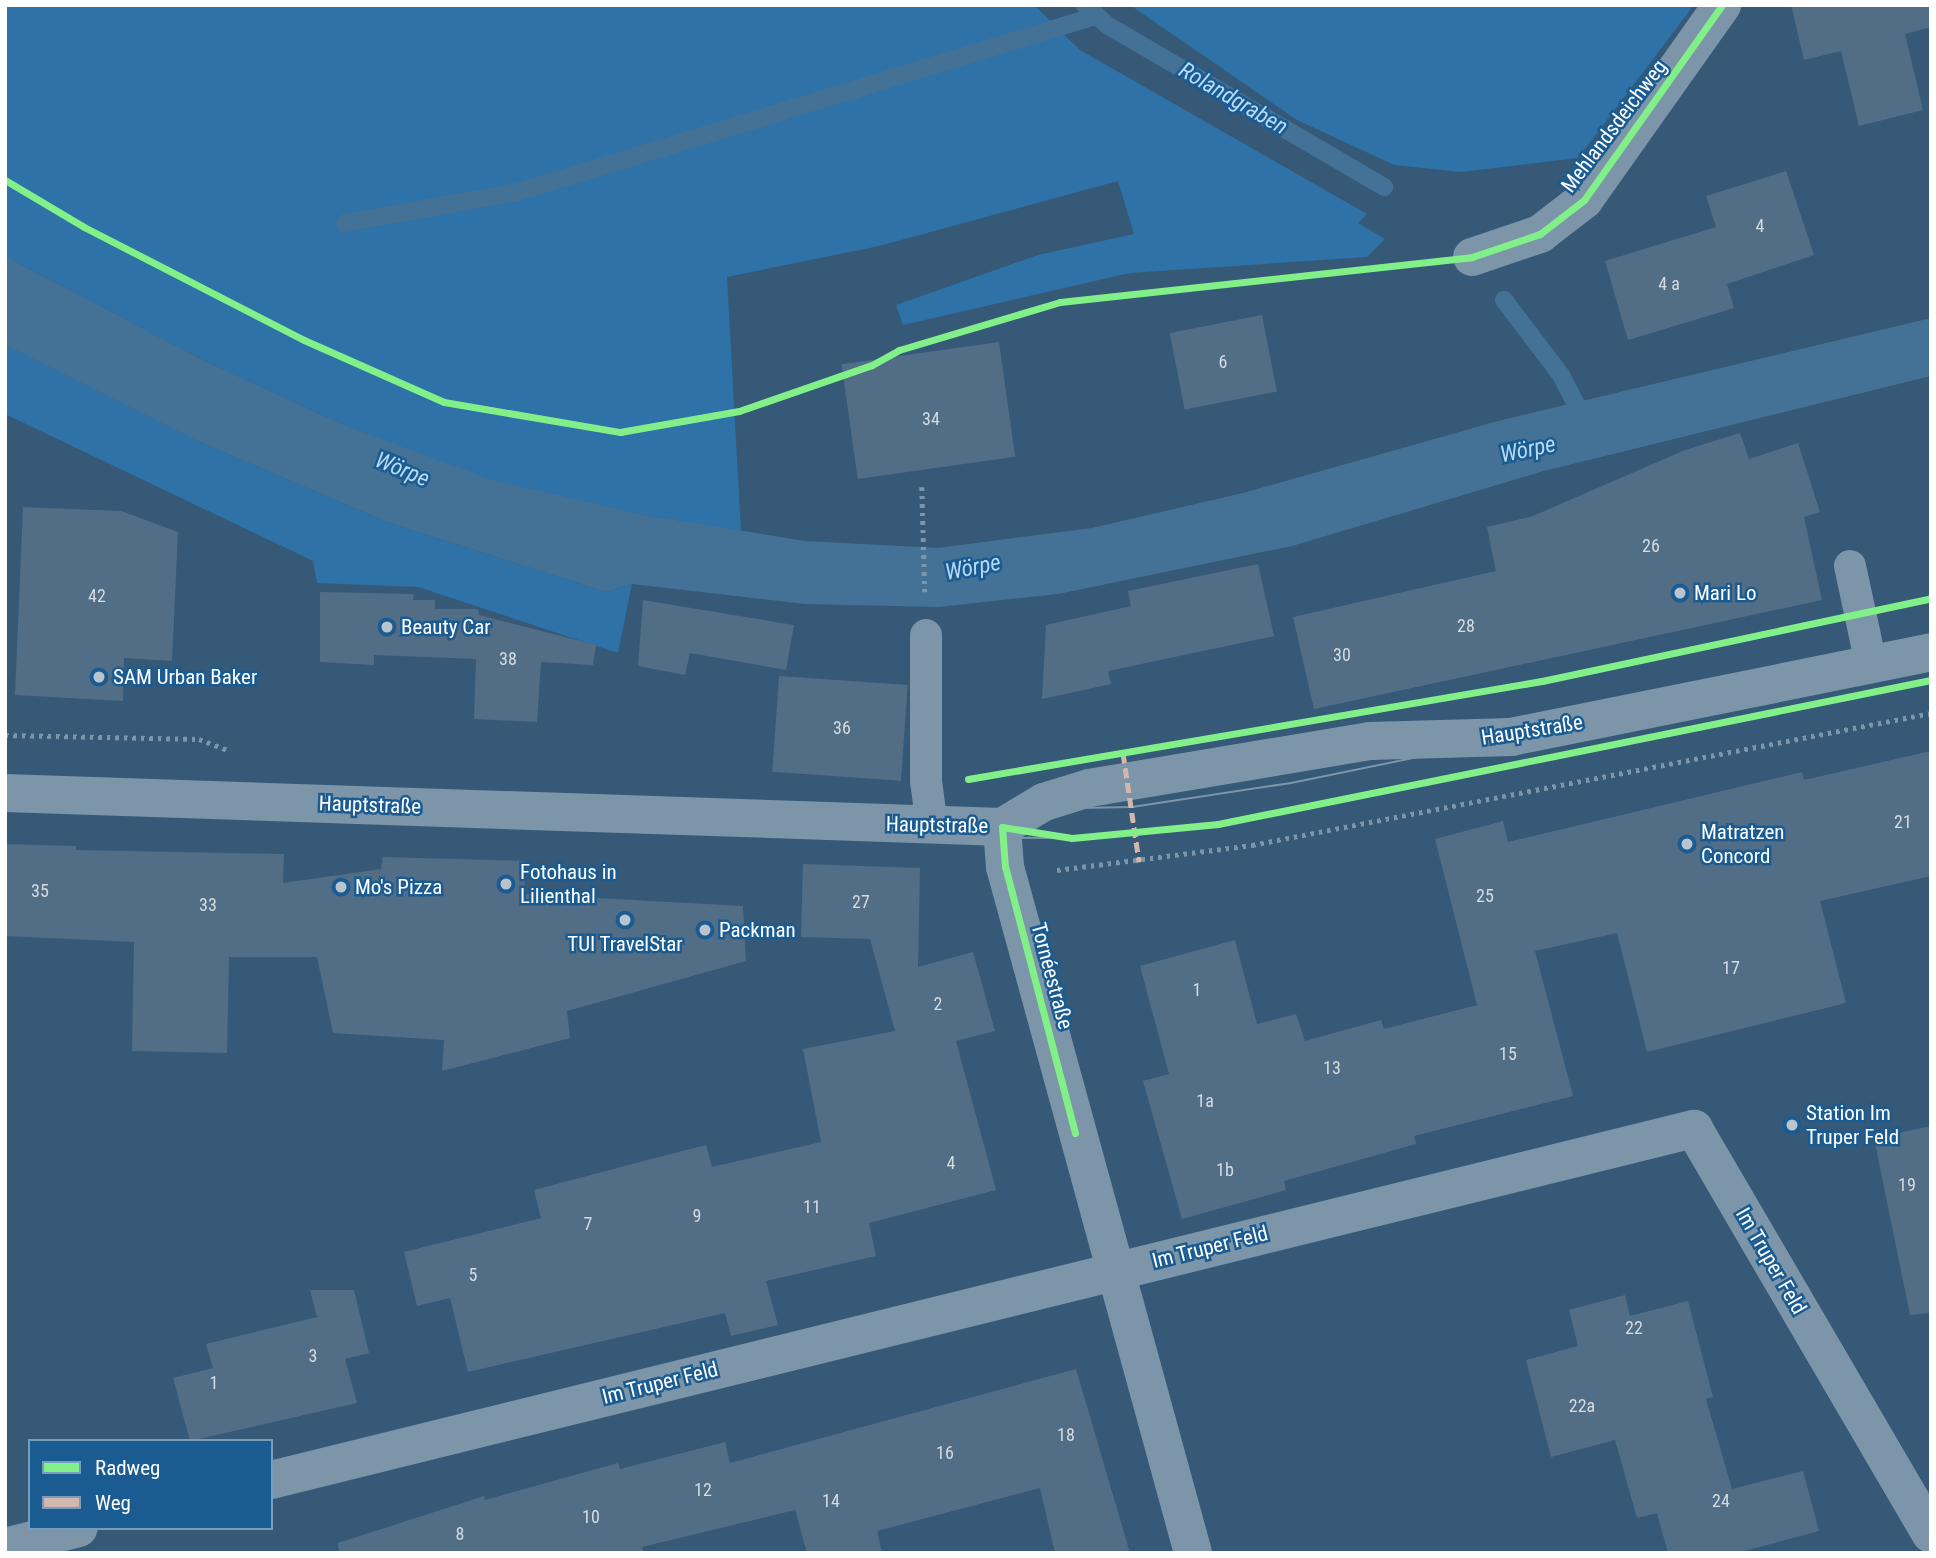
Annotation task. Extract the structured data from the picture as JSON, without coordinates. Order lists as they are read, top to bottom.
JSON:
{
  "streets": {
    "street": [
      "Mehlandsdeichweg",
      "Hauptstraße",
      "Tornéestraße",
      "Im Truper Feld"
    ]
  },
  "crossings": [
    ["Hauptstraße", "Tornéestraße"],
    ["Tornéestraße", "Im Truper Feld"]
  ],
  "water": ["Rolandgraben", "Wörpe"],
  "places": [
    "Mari Lo",
    "Beauty Car",
    "SAM Urban Baker",
    "Matratzen Concord",
    "Fotohaus in Lilienthal",
    "Mo's Pizza",
    "TUI TravelStar",
    "Packman",
    "Station Im Truper Feld"
  ],
  "house_numbers": [
    "4",
    "4 a",
    "6",
    "34",
    "26",
    "42",
    "28",
    "30",
    "38",
    "36",
    "21",
    "35",
    "25",
    "27",
    "33",
    "17",
    "1",
    "2",
    "15",
    "13",
    "1a",
    "4",
    "1b",
    "19",
    "11",
    "9",
    "7",
    "5",
    "22",
    "3",
    "1",
    "22a",
    "18",
    "16",
    "12",
    "14",
    "24",
    "10",
    "8"
  ],
  "legend": ["Radweg", "Weg"]
}
